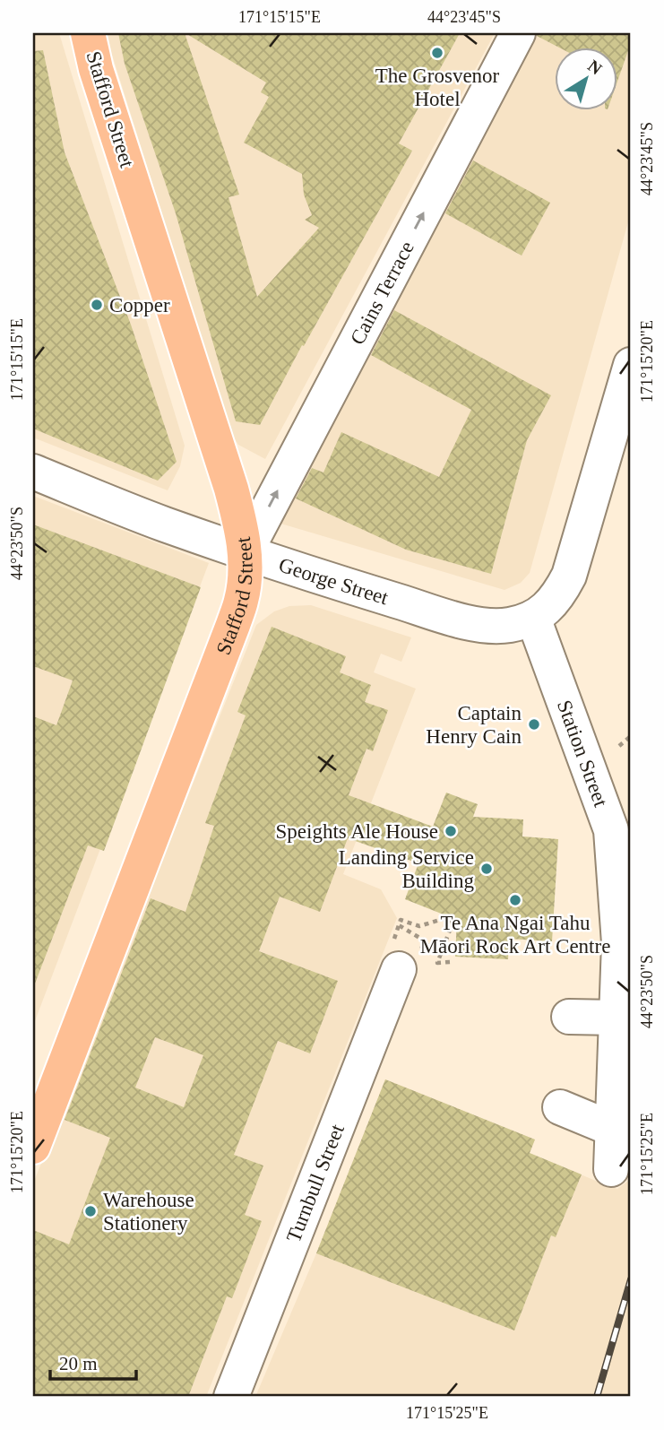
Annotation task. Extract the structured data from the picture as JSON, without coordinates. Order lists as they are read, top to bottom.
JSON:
{
  "streets": {
    "main road": ["Stafford Street"],
    "street": [
      "Cains Terrace",
      "George Street",
      "Station Street",
      "Turnbull Street"
    ]
  },
  "crossings": [
    ["Stafford Street", "Cains Terrace"],
    ["Stafford Street", "George Street"],
    ["Cains Terrace", "George Street"],
    ["George Street", "Station Street"]
  ],
  "places": [
    "The Grosvenor Hotel",
    "Copper",
    "Captain Henry Cain",
    "Speights Ale House",
    "Landing Service Building",
    "Te Ana Ngai Tahu Māori Rock Art Centre",
    "Warehouse Stationery"
  ],
  "scale_bar": "20 m",
  "north": "top right",
  "coordinates": [
    "171°15'15\"E",
    "44°23'45\"S",
    "171°15'20\"E",
    "44°23'50\"S",
    "171°15'25\"E"
  ]
}
